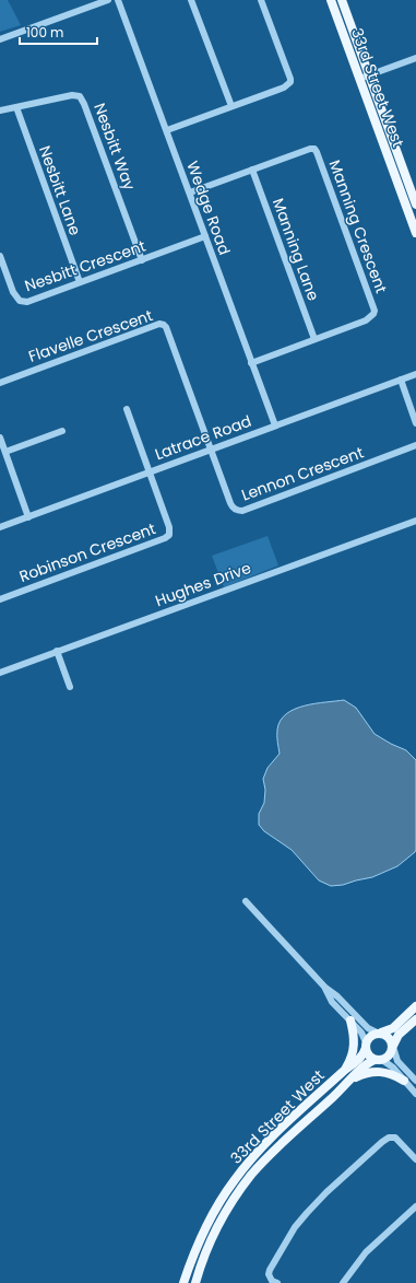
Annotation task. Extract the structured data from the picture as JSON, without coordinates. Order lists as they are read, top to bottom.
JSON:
{
  "streets": {
    "main road": ["33rd Street West"],
    "street": [
      "Nesbitt Way",
      "Nesbitt Lane",
      "Wedge Road",
      "Manning Crescent",
      "Manning Lane",
      "Nesbitt Crescent",
      "Flavelle Crescent",
      "Latrace Road",
      "Lennon Crescent",
      "Robinson Crescent",
      "Hughes Drive"
    ]
  },
  "crossings": [
    ["Nesbitt Way", "Nesbitt Lane"],
    ["Nesbitt Way", "Nesbitt Crescent"],
    ["Nesbitt Lane", "Nesbitt Crescent"],
    ["Wedge Road", "Manning Crescent"],
    ["Wedge Road", "Nesbitt Crescent"],
    ["Wedge Road", "Latrace Road"],
    ["Manning Crescent", "Manning Lane"],
    ["Flavelle Crescent", "Latrace Road"],
    ["Flavelle Crescent", "Lennon Crescent"],
    ["Latrace Road", "Lennon Crescent"],
    ["Latrace Road", "Robinson Crescent"]
  ],
  "scale_bar": "100 m"
}
